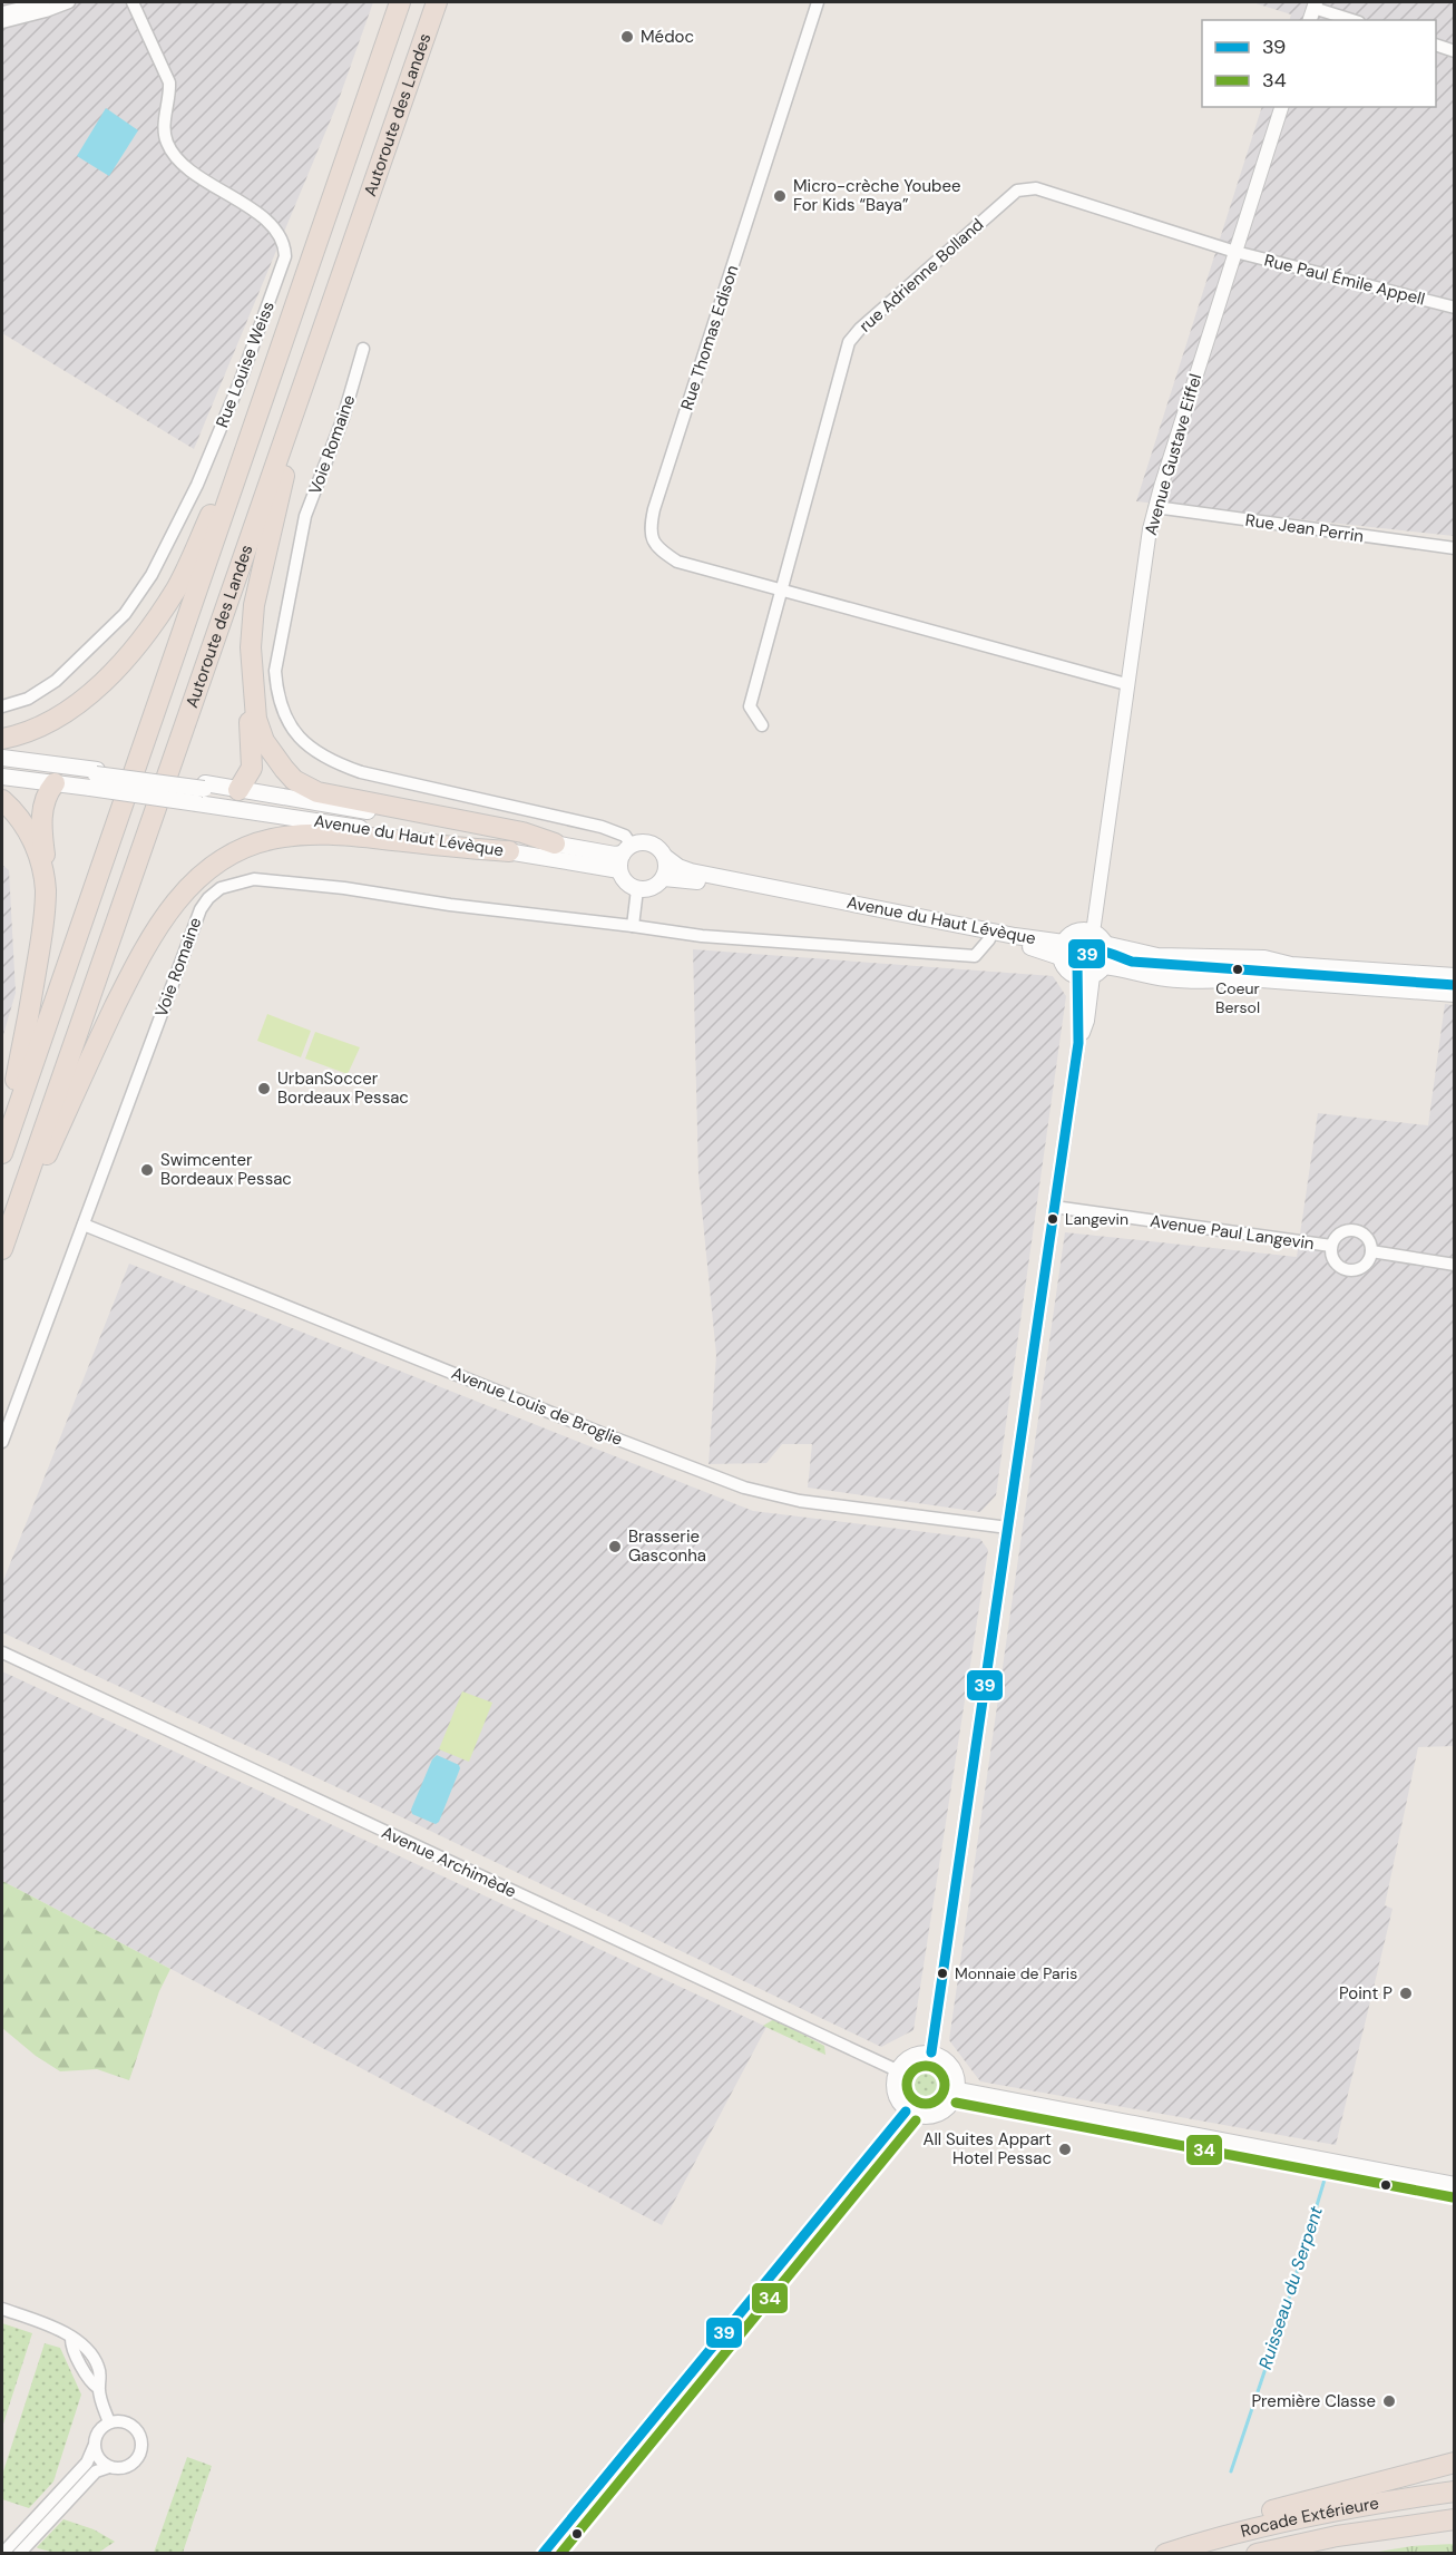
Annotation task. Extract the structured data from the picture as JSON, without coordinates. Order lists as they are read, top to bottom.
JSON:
{
  "streets": {
    "highway": ["Autoroute des Landes", "Rocade Extérieure"],
    "main road": ["Avenue du Haut Lévèque"],
    "street": [
      "rue Adrienne Bolland",
      "Rue Paul Émile Appell",
      "Rue Thomas Edison",
      "Rue Louise Weiss",
      "Voie Romaine",
      "Avenue Gustave Eiffel",
      "Rue Jean Perrin",
      "Avenue Paul Langevin",
      "Avenue Louis de Broglie",
      "Avenue Archimède"
    ]
  },
  "crossings": [
    ["rue Adrienne Bolland", "Rue Paul Émile Appell"],
    ["rue Adrienne Bolland", "Rue Thomas Edison"],
    ["rue Adrienne Bolland", "Avenue Gustave Eiffel"],
    ["Rue Paul Émile Appell", "Avenue Gustave Eiffel"],
    ["Rue Thomas Edison", "Avenue Gustave Eiffel"],
    ["Voie Romaine", "Avenue du Haut Lévèque"],
    ["Voie Romaine", "Avenue Louis de Broglie"],
    ["Avenue Gustave Eiffel", "Rue Jean Perrin"],
    ["Avenue Gustave Eiffel", "Avenue du Haut Lévèque"]
  ],
  "water": ["Ruisseau du Serpent"],
  "places": [
    "Médoc",
    "Micro-crèche Youbee For Kids “Baya”",
    "Coeur Bersol",
    "UrbanSoccer Bordeaux Pessac",
    "Swimcenter Bordeaux Pessac",
    "Langevin",
    "Brasserie Gasconha",
    "Monnaie de Paris",
    "Point P",
    "All Suites Appart Hotel Pessac",
    "Première Classe"
  ],
  "lines": ["transit line 39", "transit line 34"],
  "legend": ["39", "34"]
}
